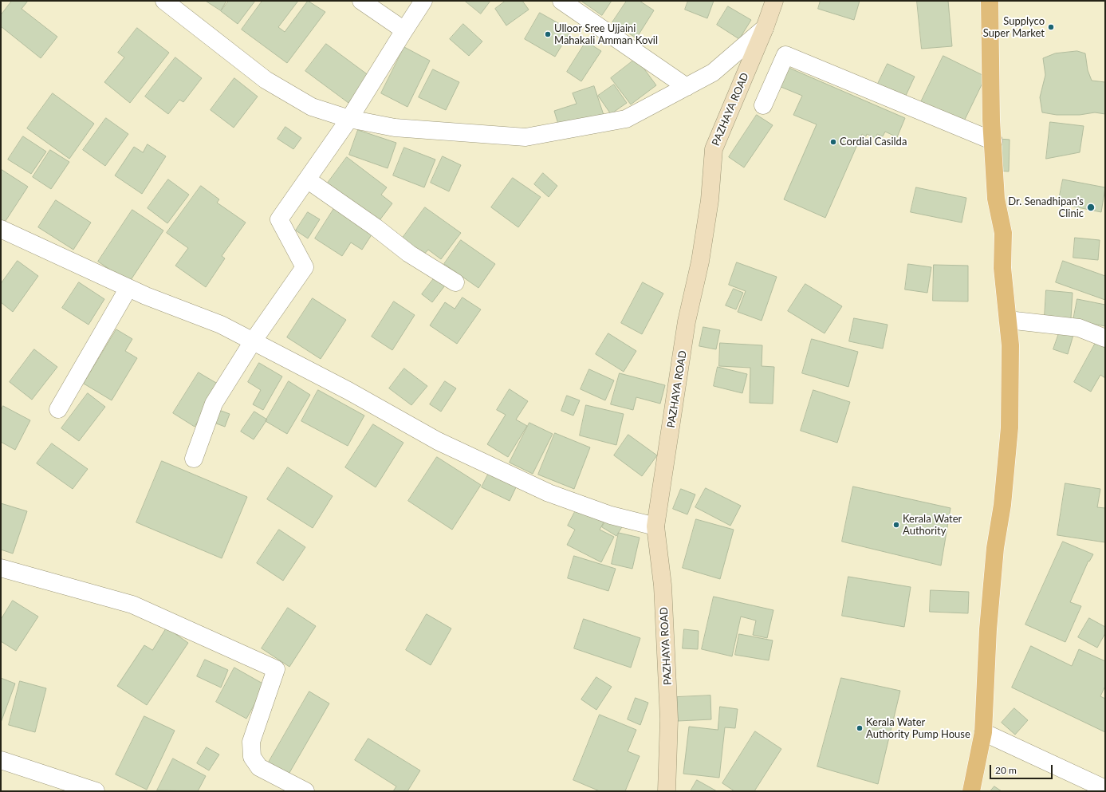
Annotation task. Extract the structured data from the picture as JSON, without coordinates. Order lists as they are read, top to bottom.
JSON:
{
  "streets": {
    "street": ["PAZHAYA ROAD"]
  },
  "places": [
    "Supplyco Super Market",
    "Ulloor Sree Ujjaini Mahakali Amman Kovil",
    "Cordial Casilda",
    "Dr. Senadhipan's Clinic",
    "Kerala Water Authority",
    "Kerala Water Authority Pump House"
  ],
  "scale_bar": "20 m"
}
